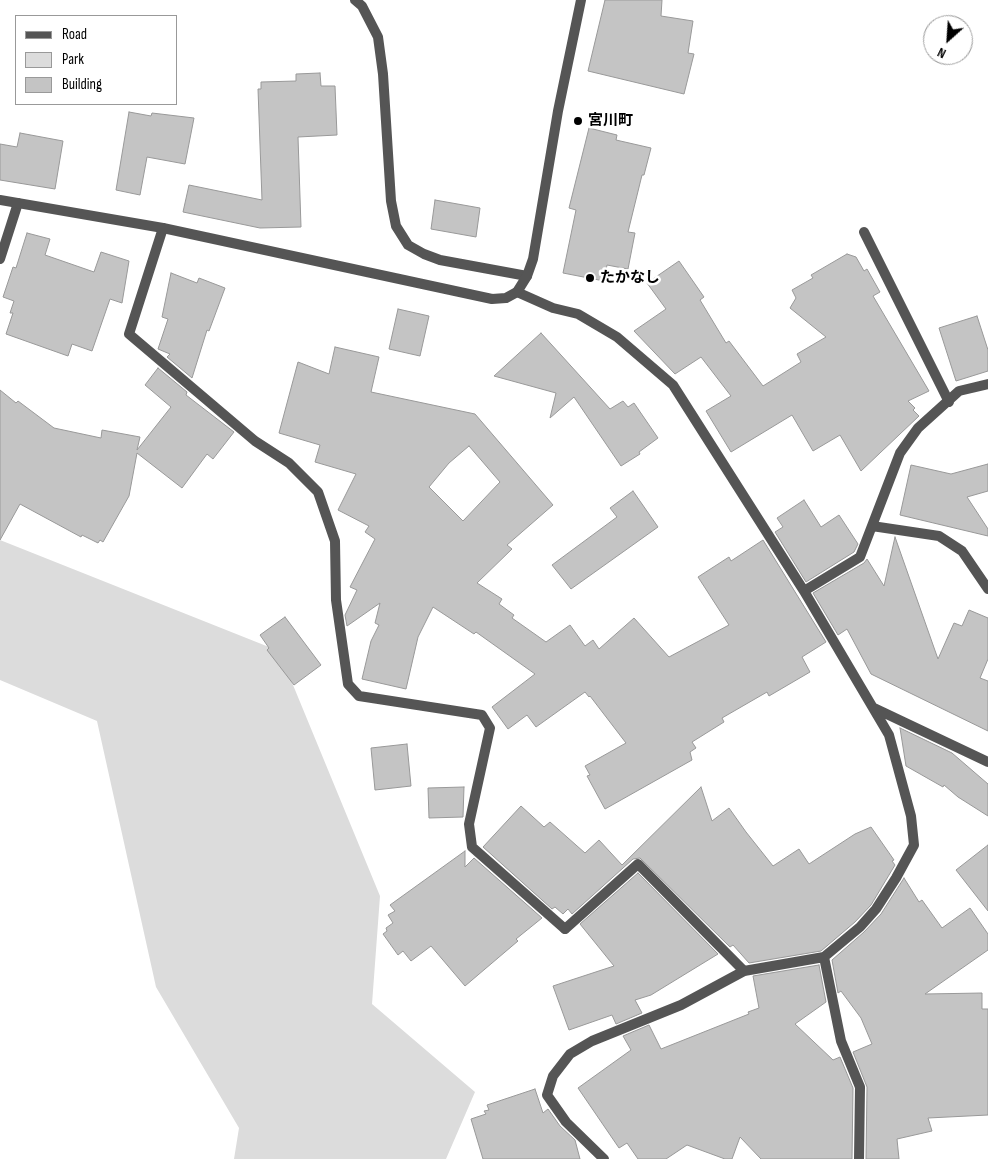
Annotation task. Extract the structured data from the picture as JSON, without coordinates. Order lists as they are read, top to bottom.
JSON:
{
  "places": ["宮川町", "たかなし"],
  "legend": ["Road", "Park", "Building"],
  "north": "bottom left"
}
